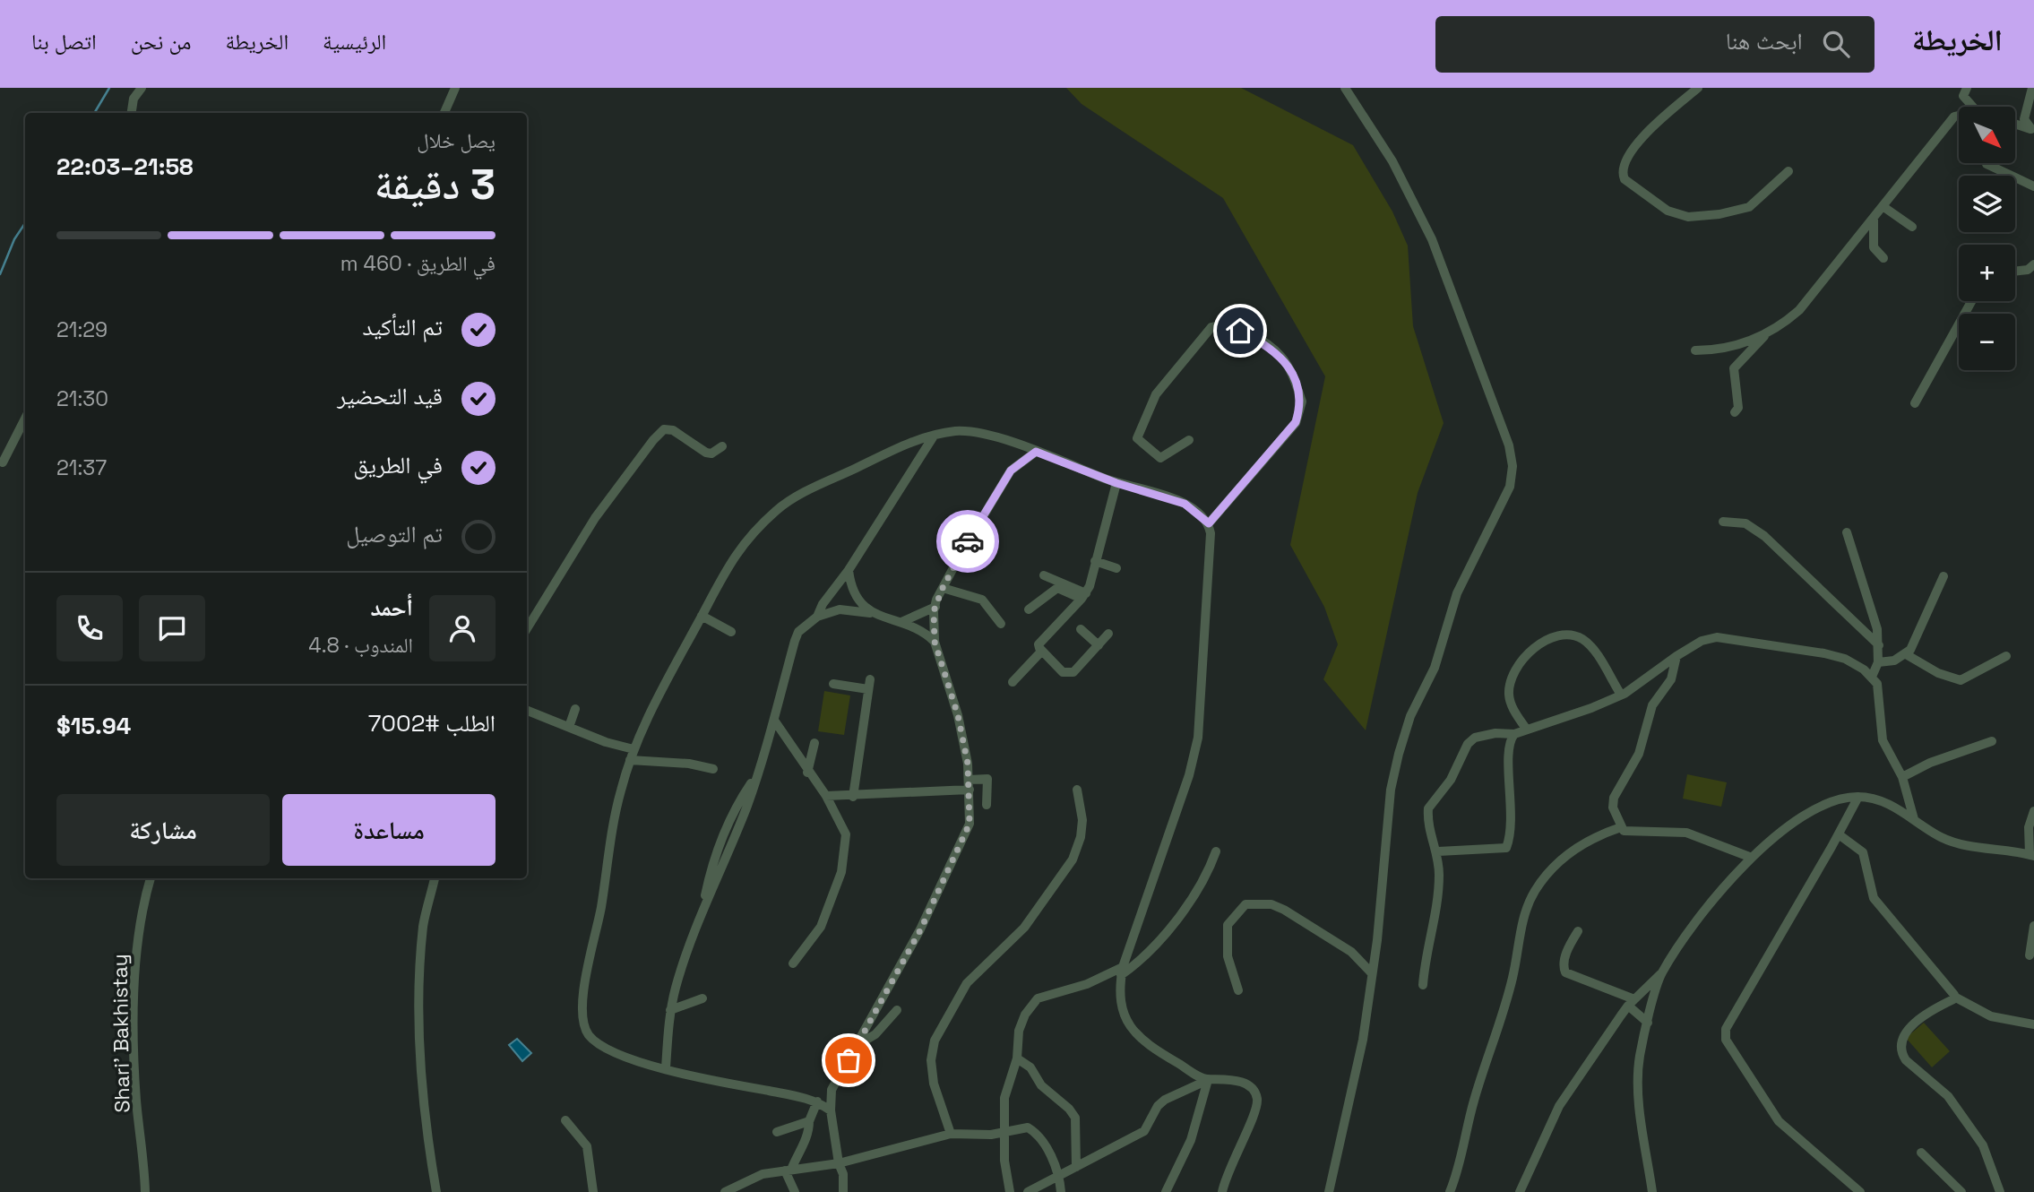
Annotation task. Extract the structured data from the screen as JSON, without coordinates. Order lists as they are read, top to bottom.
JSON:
{
  "streets": {
    "street": ["Shari' Bakhistay"]
  },
  "north": "bottom right",
  "page": {
    "header": "الخريطة",
    "search": "ابحث هنا",
    "nav": [
      "الرئيسية",
      "الخريطة",
      "من نحن",
      "اتصل بنا"
    ],
    "map_buttons": ["+", "−"],
    "heading": ["3 دقيقة", "يصل خلال", "21:58–22:03"],
    "panel": [
      "أحمد",
      "المندوب · 4.8",
      "الطلب #7002",
      "$15.94"
    ],
    "bar": "في الطريق · 460 m",
    "list": [
      ["تم التأكيد", "21:29"],
      ["قيد التحضير", "21:30"],
      ["في الطريق", "21:37"],
      "تم التوصيل"
    ],
    "buttons": ["مساعدة", "مشاركة"]
  }
}
